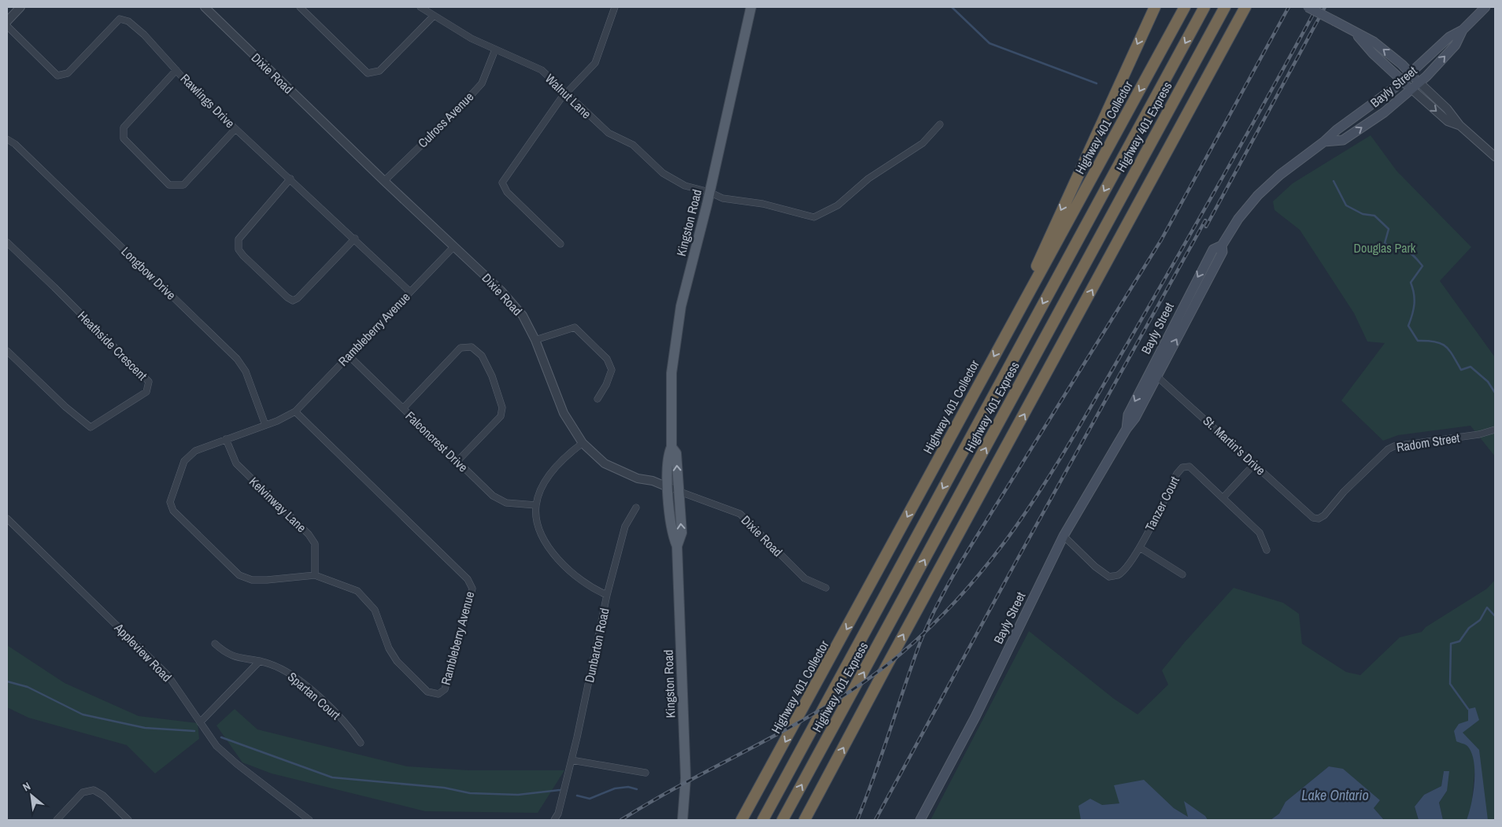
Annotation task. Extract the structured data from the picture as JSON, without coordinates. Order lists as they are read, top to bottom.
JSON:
{
  "streets": {
    "highway": ["Highway 401 Express", "Highway 401 Collector"],
    "main road": ["Bayly Street", "Kingston Road"],
    "street": [
      "Dixie Road",
      "Walnut Lane",
      "Rawlings Drive",
      "Culross Avenue",
      "Longbow Drive",
      "Rambleberry Avenue",
      "Heathside Crescent",
      "Falconcrest Drive",
      "Radom Street",
      "St. Martin's Drive",
      "Tanzer Court",
      "Kelvinway Lane",
      "Dunbarton Road",
      "Appleview Road",
      "Spartan Court"
    ]
  },
  "crossings": [
    ["Dixie Road", "Culross Avenue"],
    ["Dixie Road", "Kingston Road"],
    ["Dixie Road", "Rambleberry Avenue"],
    ["Bayly Street", "St. Martin's Drive"],
    ["Bayly Street", "Tanzer Court"],
    ["Walnut Lane", "Culross Avenue"],
    ["Walnut Lane", "Kingston Road"],
    ["Rawlings Drive", "Rambleberry Avenue"],
    ["Longbow Drive", "Rambleberry Avenue"],
    ["Rambleberry Avenue", "Falconcrest Drive"],
    ["Rambleberry Avenue", "Kelvinway Lane"],
    ["Falconcrest Drive", "Dunbarton Road"],
    ["Radom Street", "St. Martin's Drive"]
  ],
  "water": ["Lake Ontario"],
  "parks": ["Douglas Park"],
  "north": "top left"
}
